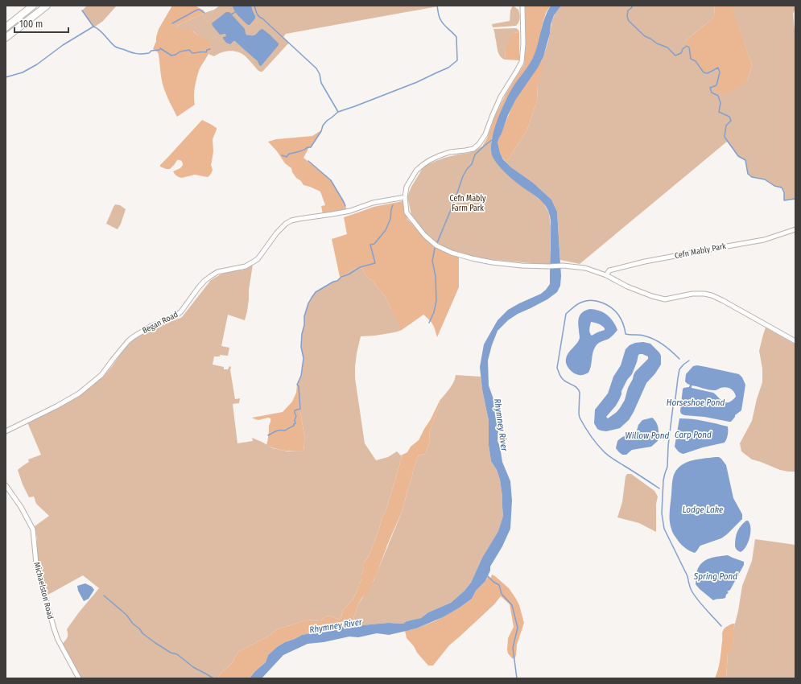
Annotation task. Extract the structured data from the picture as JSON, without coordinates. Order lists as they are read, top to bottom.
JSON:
{
  "streets": {
    "street": ["Cefn Mably Park", "Began Road", "Michaelston Road"]
  },
  "water": [
    "Horseshoe Pond",
    "Rhymney River",
    "Carp Pond",
    "Willow Pond",
    "Lodge Lake",
    "Spring Pond"
  ],
  "parks": ["Cefn Mably Farm Park"],
  "scale_bar": "100 m"
}
